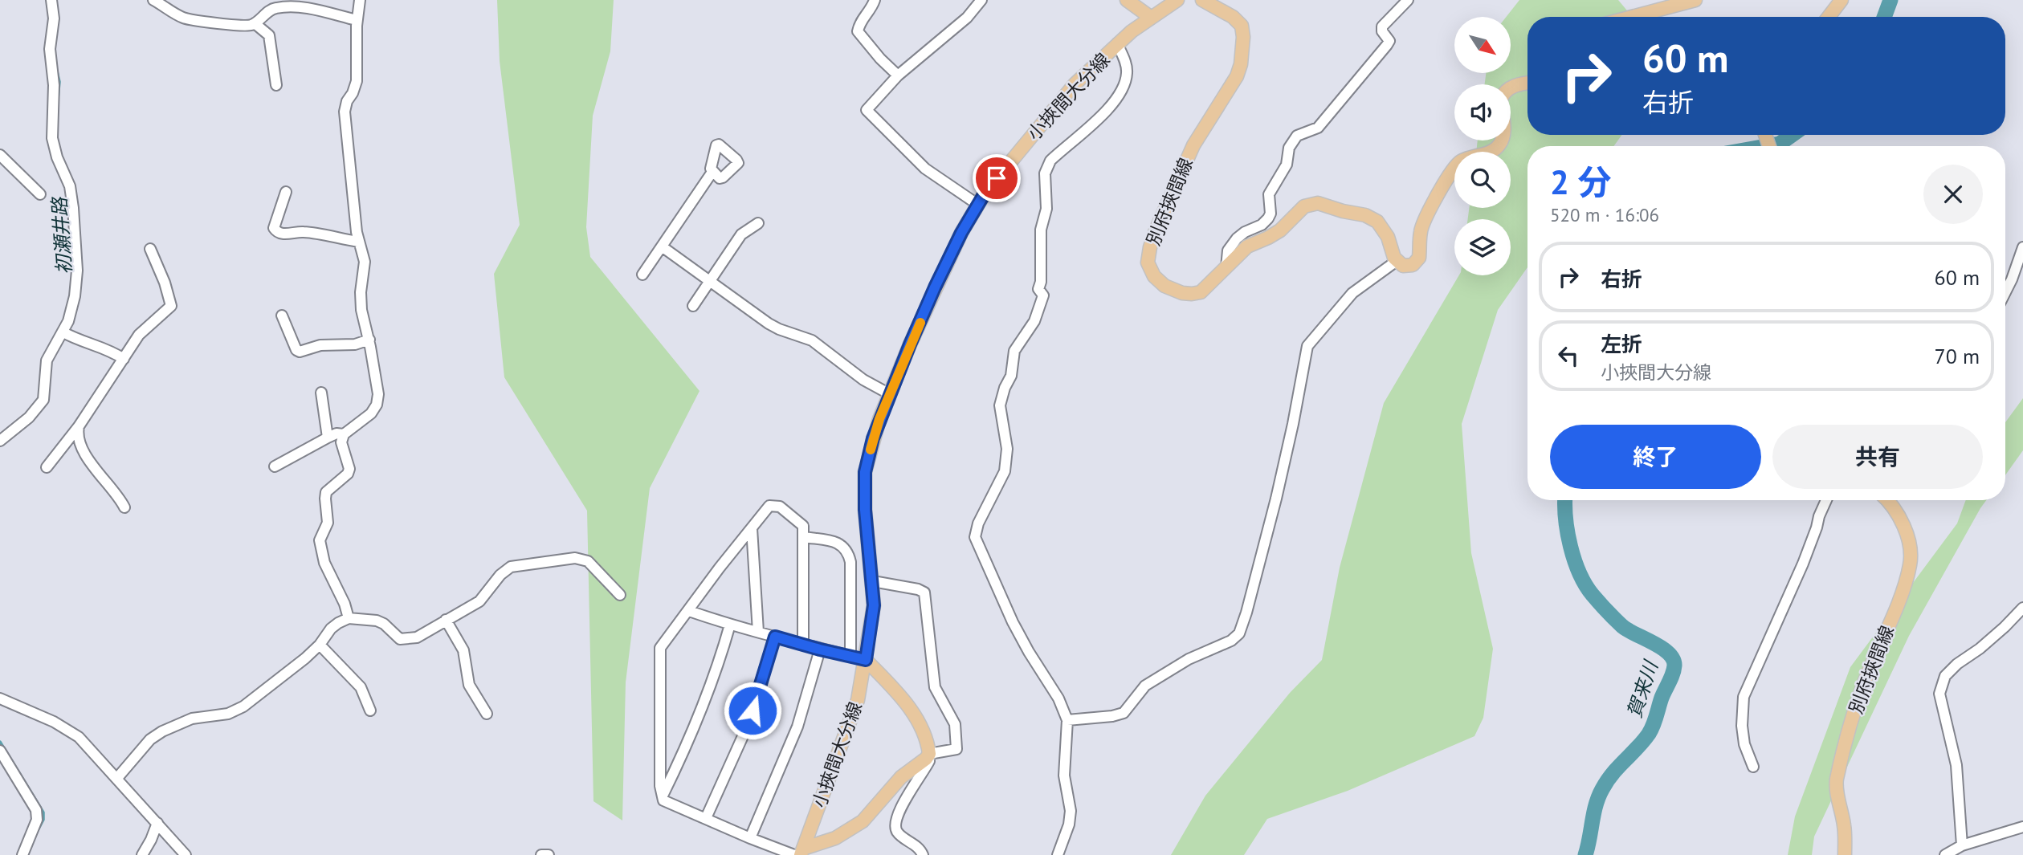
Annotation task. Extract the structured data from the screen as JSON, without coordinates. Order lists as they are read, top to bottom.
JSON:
{
  "streets": {
    "main road": ["小挾間大分線", "別府挾間線"]
  },
  "water": ["初瀬井路", "賀来川"],
  "north": "bottom right",
  "page": {
    "turn": ["60 m", "右折"],
    "heading": ["2 分", "520 m · 16:06"],
    "list": [
      {
        "name": "右折",
        "value": "60 m"
      },
      {
        "name": "左折",
        "note": "小挾間大分線",
        "value": "70 m"
      }
    ],
    "buttons": ["終了", "共有"]
  }
}
